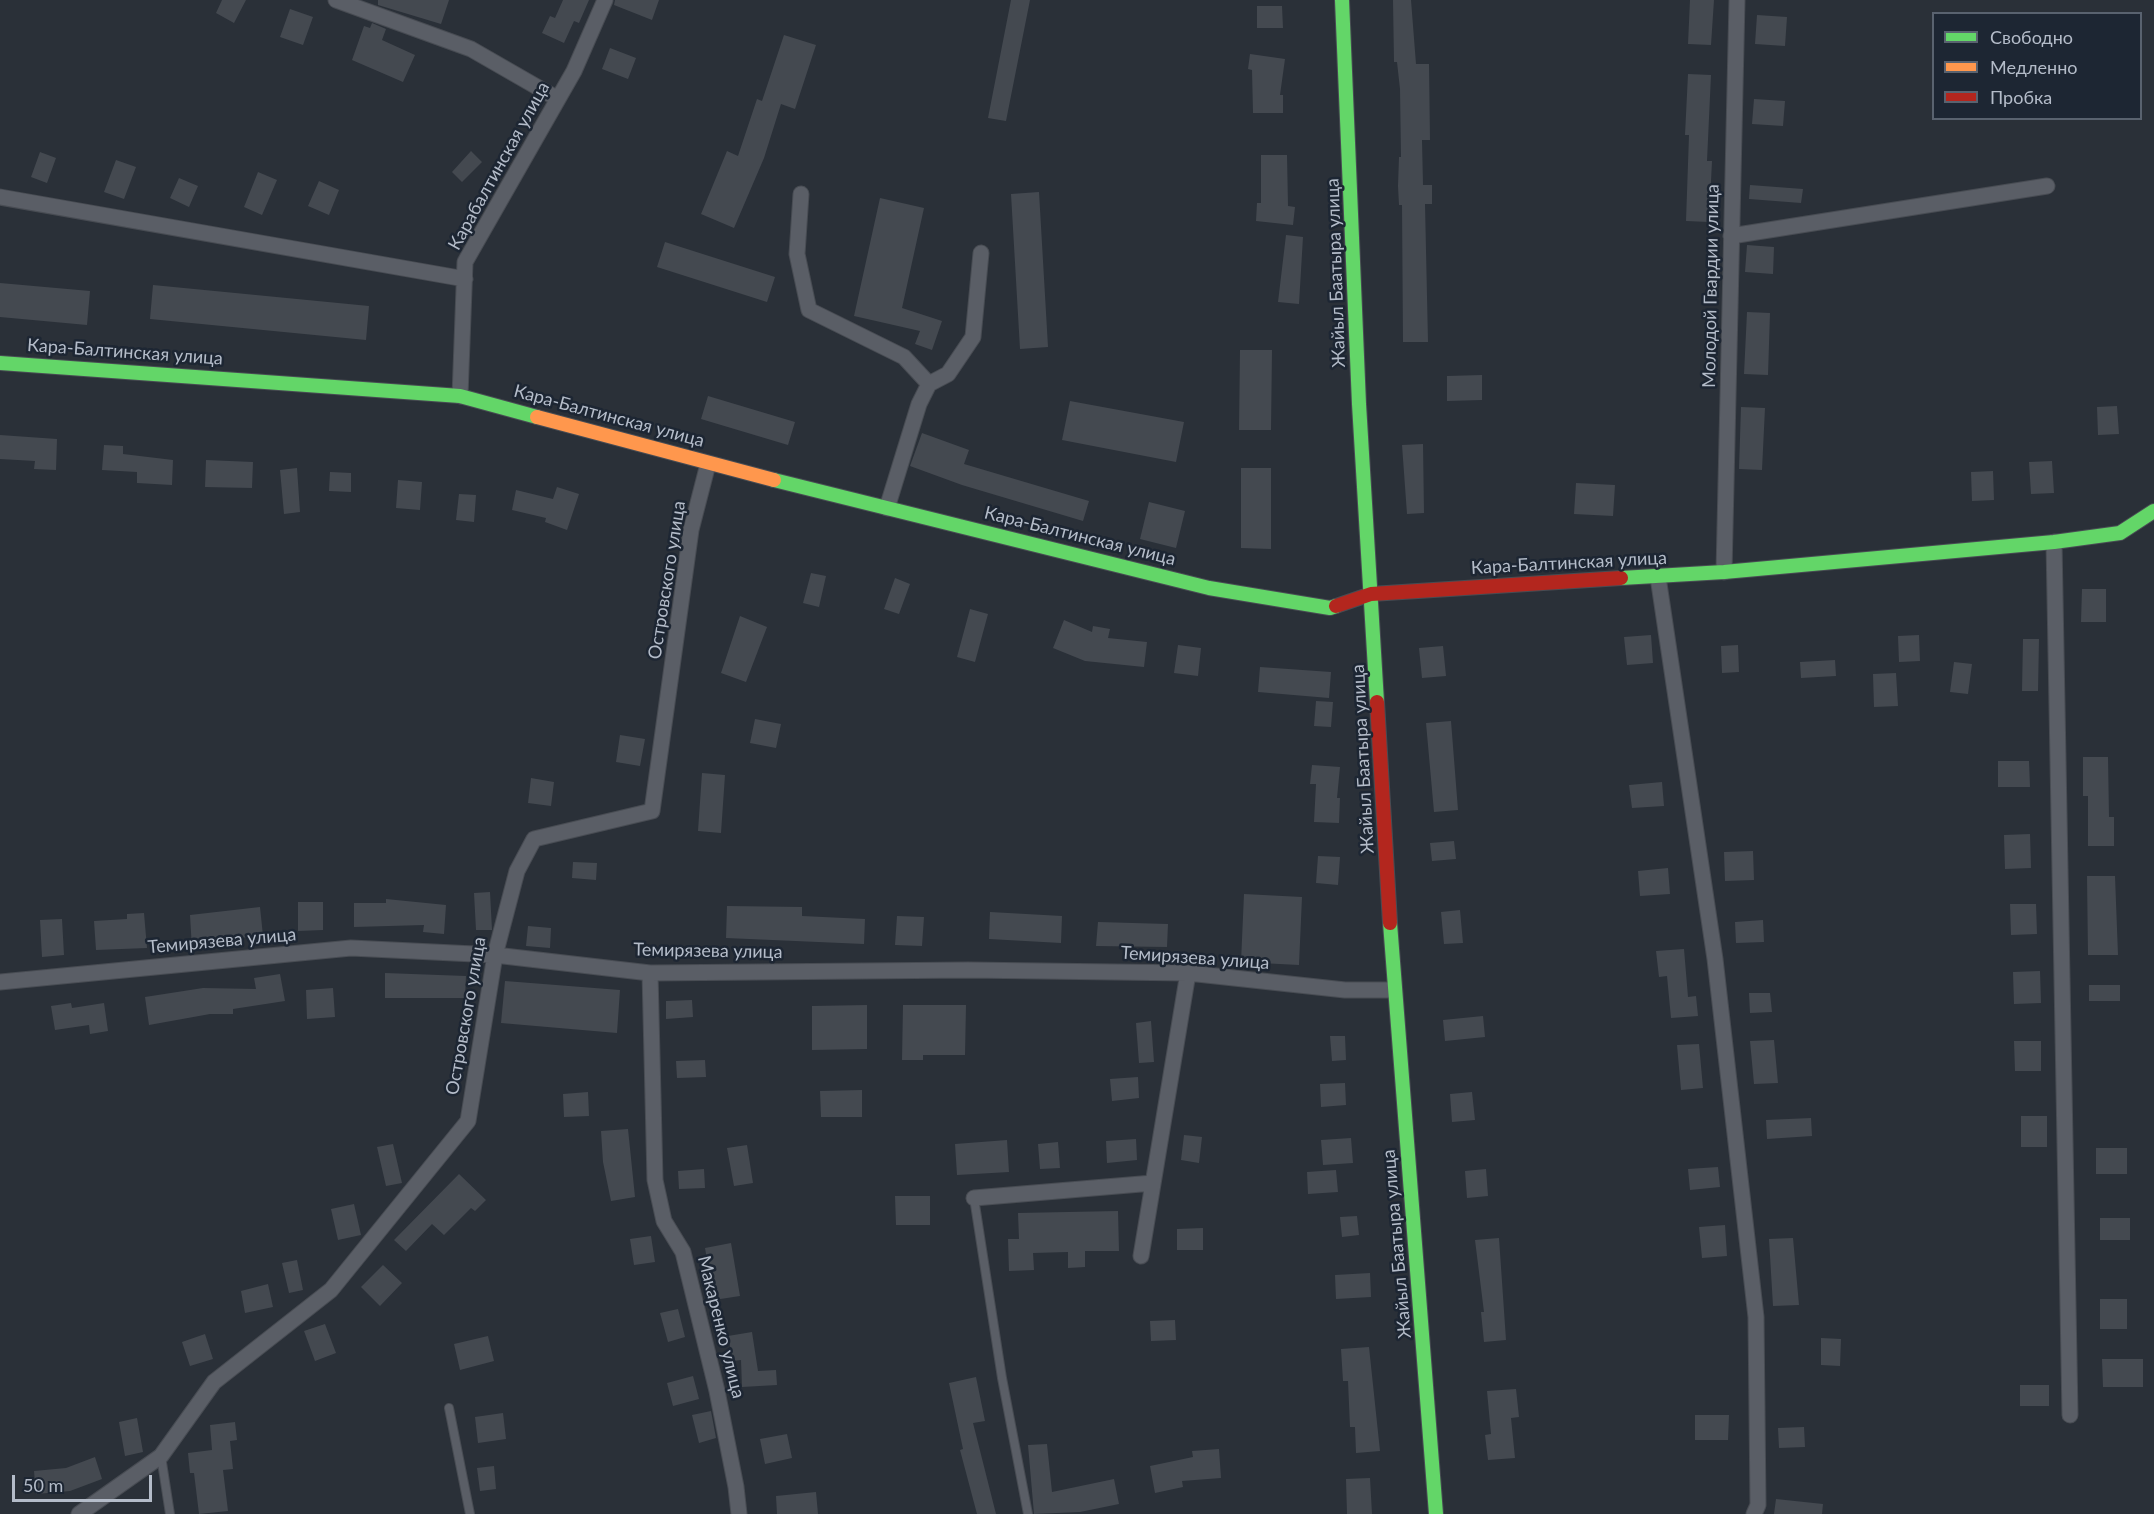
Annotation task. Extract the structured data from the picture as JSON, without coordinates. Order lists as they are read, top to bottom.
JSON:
{
  "streets": {
    "main road": ["Жайыл Баатыра улица", "Кара-Балтинская улица"],
    "street": [
      "Карабалтинская улица",
      "Молодой Гвардии улица",
      "Островского улица",
      "Темирязева улица",
      "Макаренко улица"
    ]
  },
  "crossings": [
    ["Карабалтинская улица", "Кара-Балтинская улица"],
    ["Жайыл Баатыра улица", "Кара-Балтинская улица"],
    ["Жайыл Баатыра улица", "Темирязева улица"],
    ["Молодой Гвардии улица", "Кара-Балтинская улица"],
    ["Кара-Балтинская улица", "Островского улица"],
    ["Островского улица", "Темирязева улица"],
    ["Темирязева улица", "Макаренко улица"]
  ],
  "legend": ["Свободно", "Медленно", "Пробка"],
  "scale_bar": "50 m"
}
